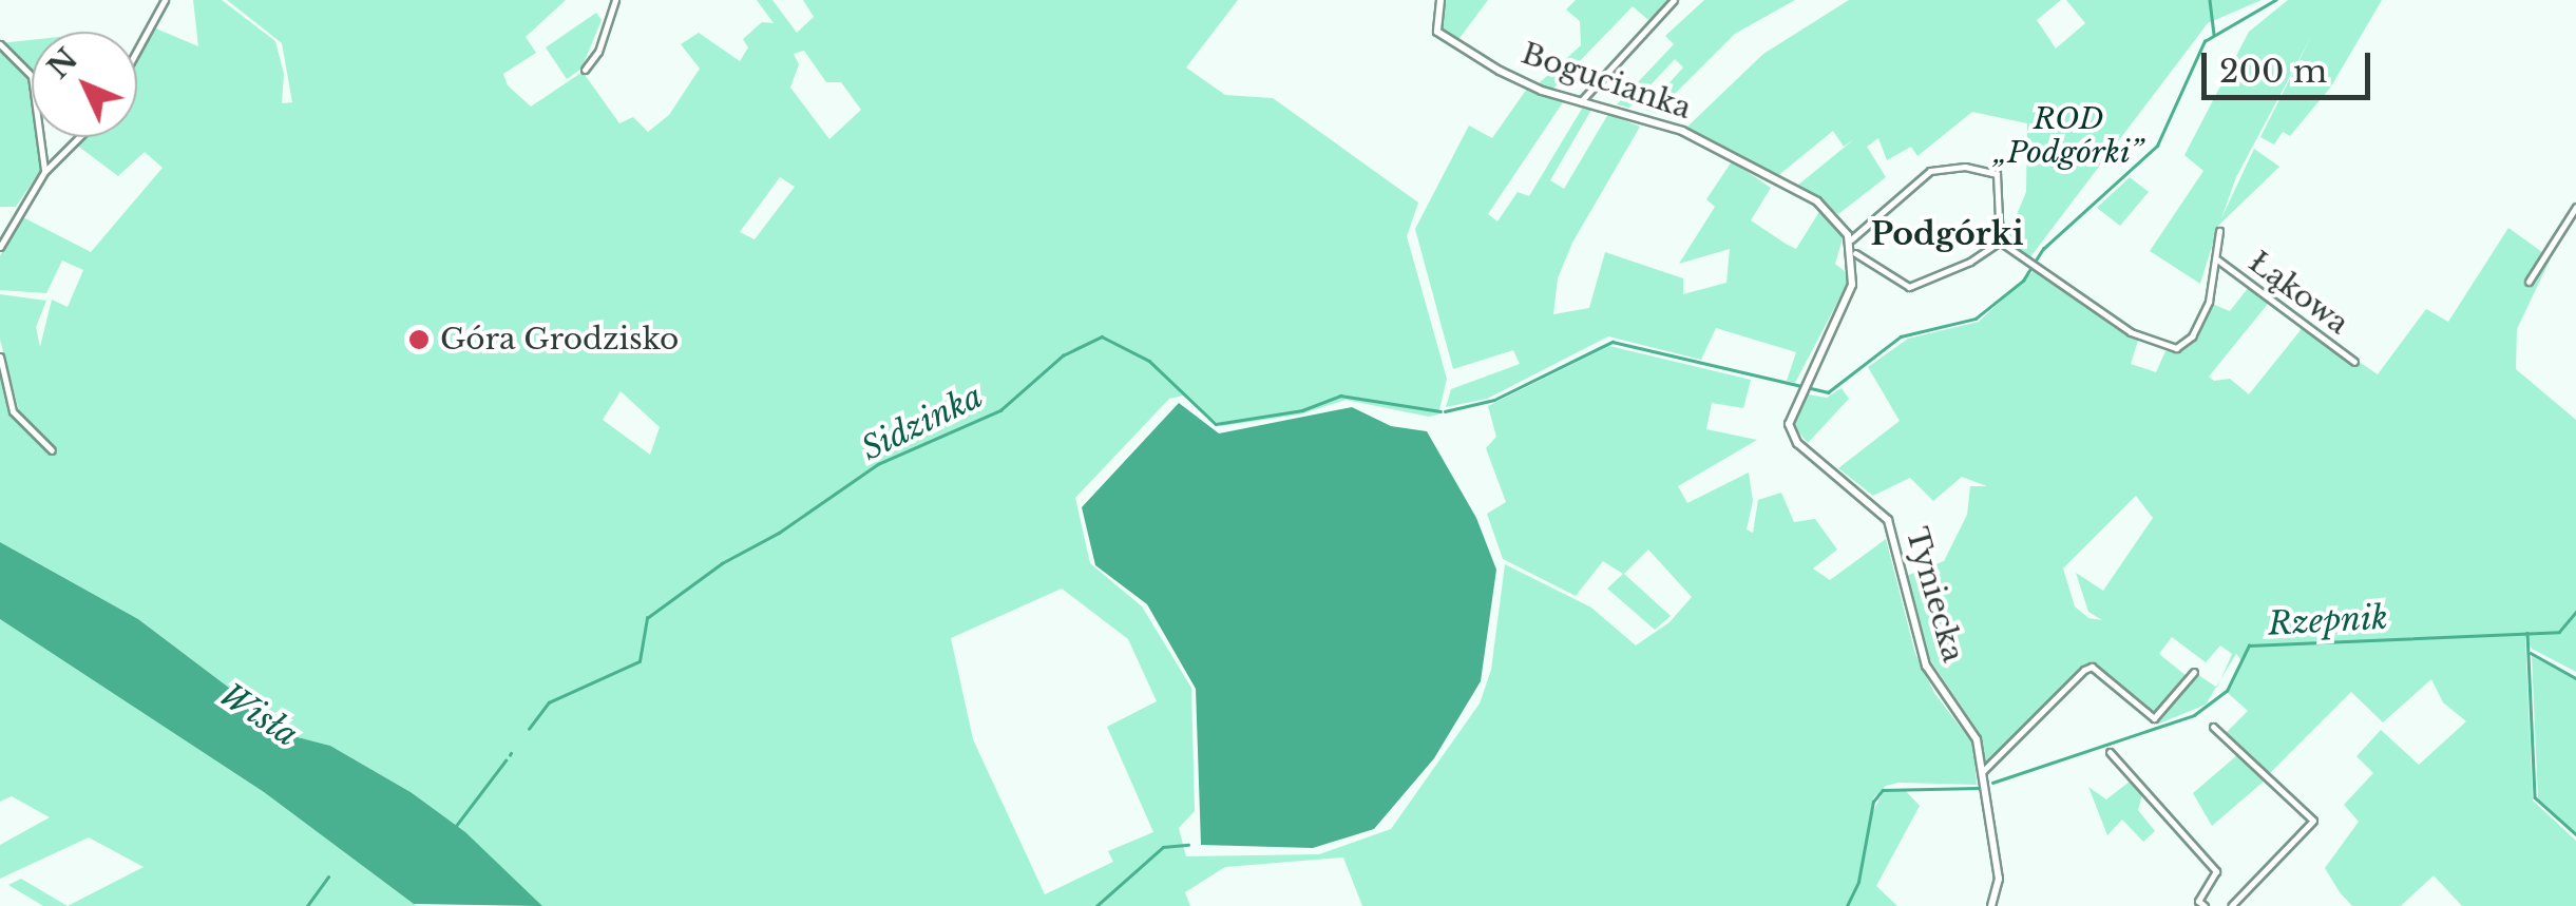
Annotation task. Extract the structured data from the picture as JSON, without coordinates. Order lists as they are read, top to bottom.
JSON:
{
  "streets": {
    "street": ["Bogucianka", "Łąkowa", "Tyniecka"]
  },
  "districts": ["Podgórki"],
  "water": ["Sidzinka", "Rzepnik", "Wisła"],
  "parks": ["ROD „Podgórki”"],
  "places": ["Góra Grodzisko"],
  "scale_bar": "200 m",
  "north": "top left"
}
